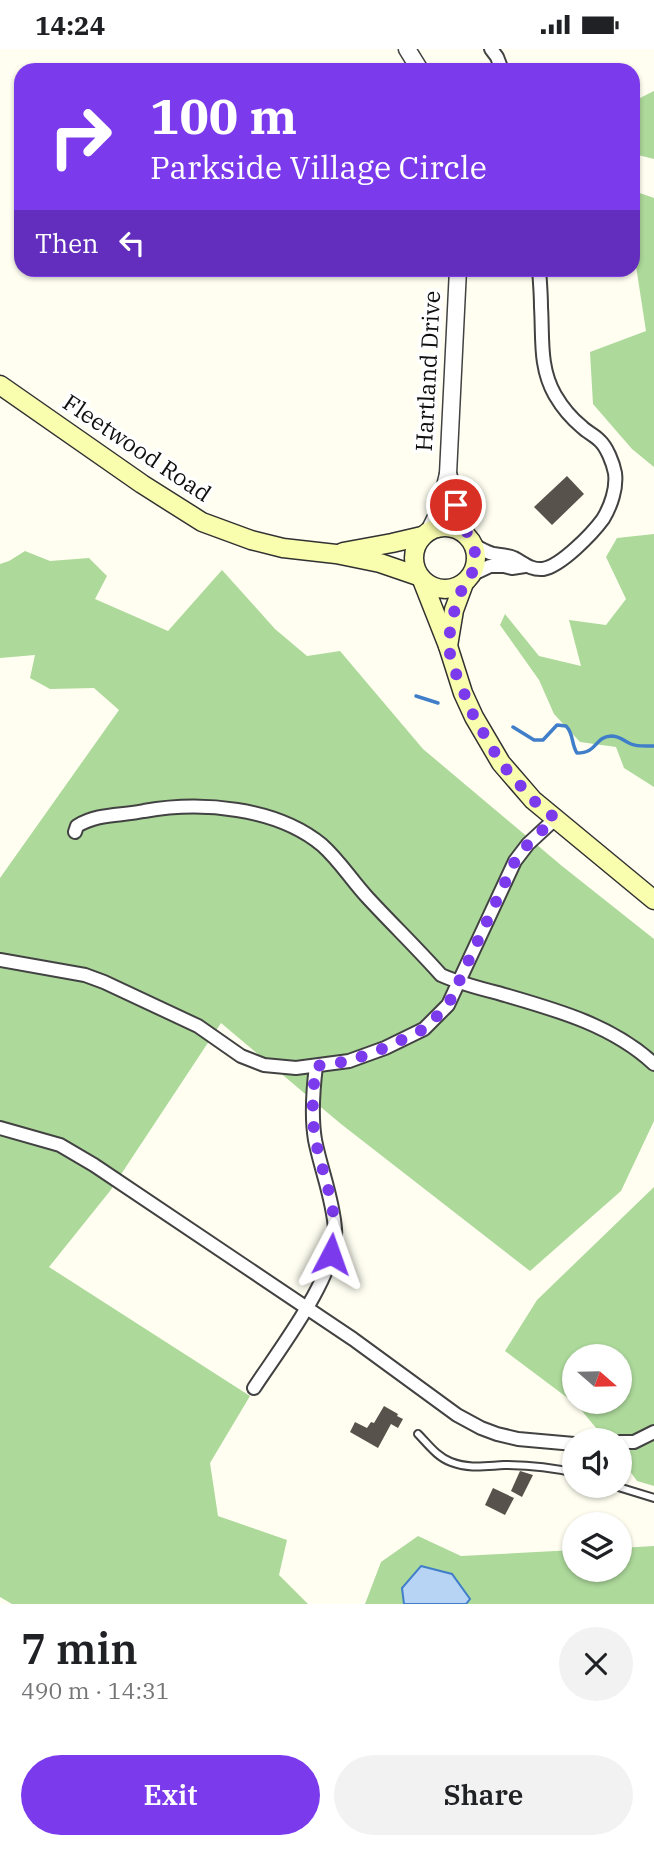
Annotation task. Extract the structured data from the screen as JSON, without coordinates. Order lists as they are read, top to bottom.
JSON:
{
  "streets": {
    "main road": ["Hartland Drive", "Fleetwood Road"]
  },
  "crossings": [
    ["Hartland Drive", "Fleetwood Road"]
  ],
  "north": "right",
  "page": {
    "status": "14:24",
    "turn": ["100 m", "Parkside Village Circle"],
    "then": "Then",
    "heading": ["7 min", "490 m · 14:31"],
    "buttons": ["Exit", "Share"]
  }
}
